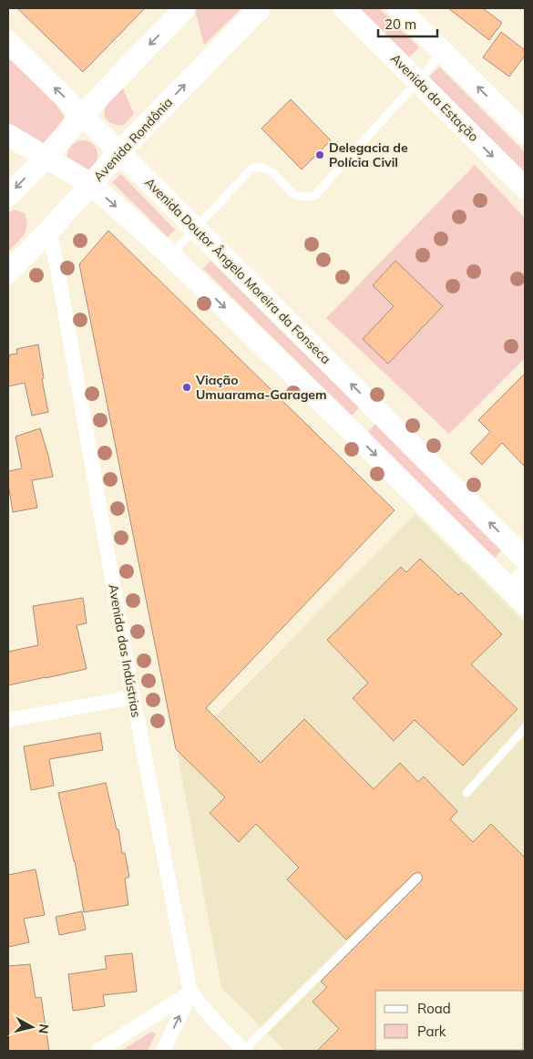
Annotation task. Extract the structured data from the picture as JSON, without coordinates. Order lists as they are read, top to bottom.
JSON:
{
  "streets": {
    "street": [
      "Avenida da Estação",
      "Avenida Rondônia",
      "Avenida Doutor Ângelo Moreira da Fonseca",
      "Avenida das Indústrias"
    ]
  },
  "crossings": [
    ["Avenida Rondônia", "Avenida Doutor Ângelo Moreira da Fonseca"],
    ["Avenida Rondônia", "Avenida das Indústrias"]
  ],
  "places": ["Delegacia de Polícia Civil", "Viação Umuarama-Garagem"],
  "legend": ["Road", "Park"],
  "scale_bar": "20 m",
  "north": "right"
}
